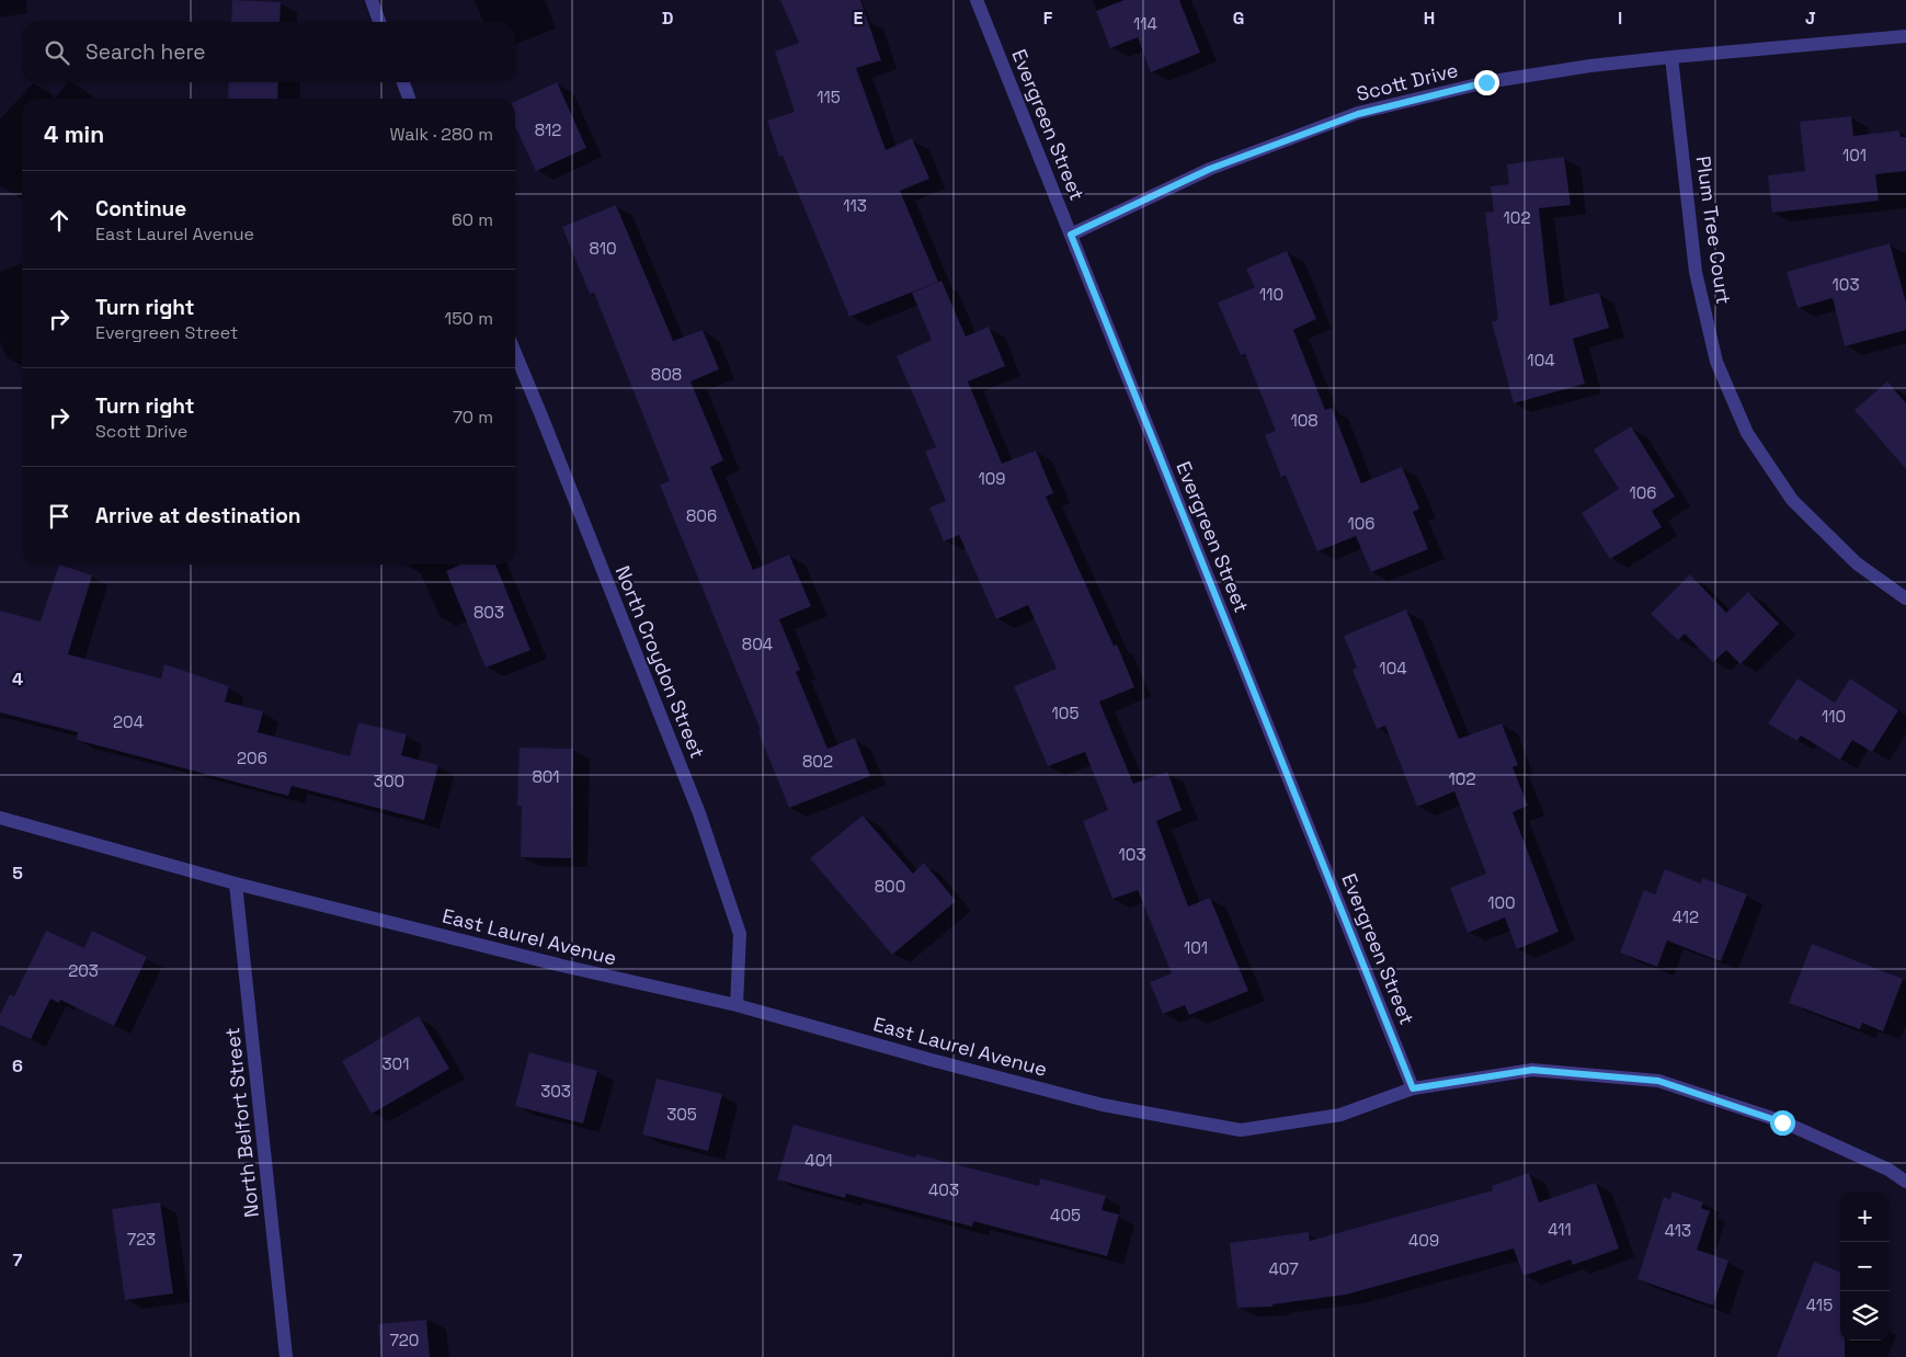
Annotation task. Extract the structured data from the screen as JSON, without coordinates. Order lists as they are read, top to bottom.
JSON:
{
  "streets": {
    "street": [
      "Scott Drive",
      "Evergreen Street",
      "Plum Tree Court",
      "North Croydon Street",
      "East Laurel Avenue",
      "North Belfort Street"
    ]
  },
  "crossings": [
    ["Scott Drive", "Evergreen Street"],
    ["Scott Drive", "Plum Tree Court"],
    ["Evergreen Street", "East Laurel Avenue"],
    ["North Croydon Street", "East Laurel Avenue"],
    ["East Laurel Avenue", "North Belfort Street"]
  ],
  "house_numbers": [
    "114",
    "115",
    "812",
    "101",
    "113",
    "102",
    "810",
    "103",
    "110",
    "104",
    "808",
    "108",
    "109",
    "106",
    "806",
    "106",
    "803",
    "804",
    "104",
    "105",
    "110",
    "204",
    "206",
    "802",
    "801",
    "102",
    "300",
    "103",
    "800",
    "100",
    "412",
    "101",
    "203",
    "301",
    "303",
    "305",
    "401",
    "403",
    "405",
    "411",
    "413",
    "723",
    "409",
    "407",
    "415",
    "720"
  ],
  "page": {
    "search": "Search here",
    "heading": ["4 min", "Walk · 280 m"],
    "list": [
      ["Continue", "East Laurel Avenue", "60 m"],
      ["Turn right", "Evergreen Street", "150 m"],
      ["Turn right", "Scott Drive", "70 m"],
      "Arrive at destination"
    ],
    "map_buttons": ["+", "−"]
  },
  "grid": {
    "columns": [
      "D",
      "E",
      "F",
      "G",
      "H",
      "I",
      "J"
    ],
    "rows": [
      "4",
      "5",
      "6",
      "7"
    ]
  }
}
